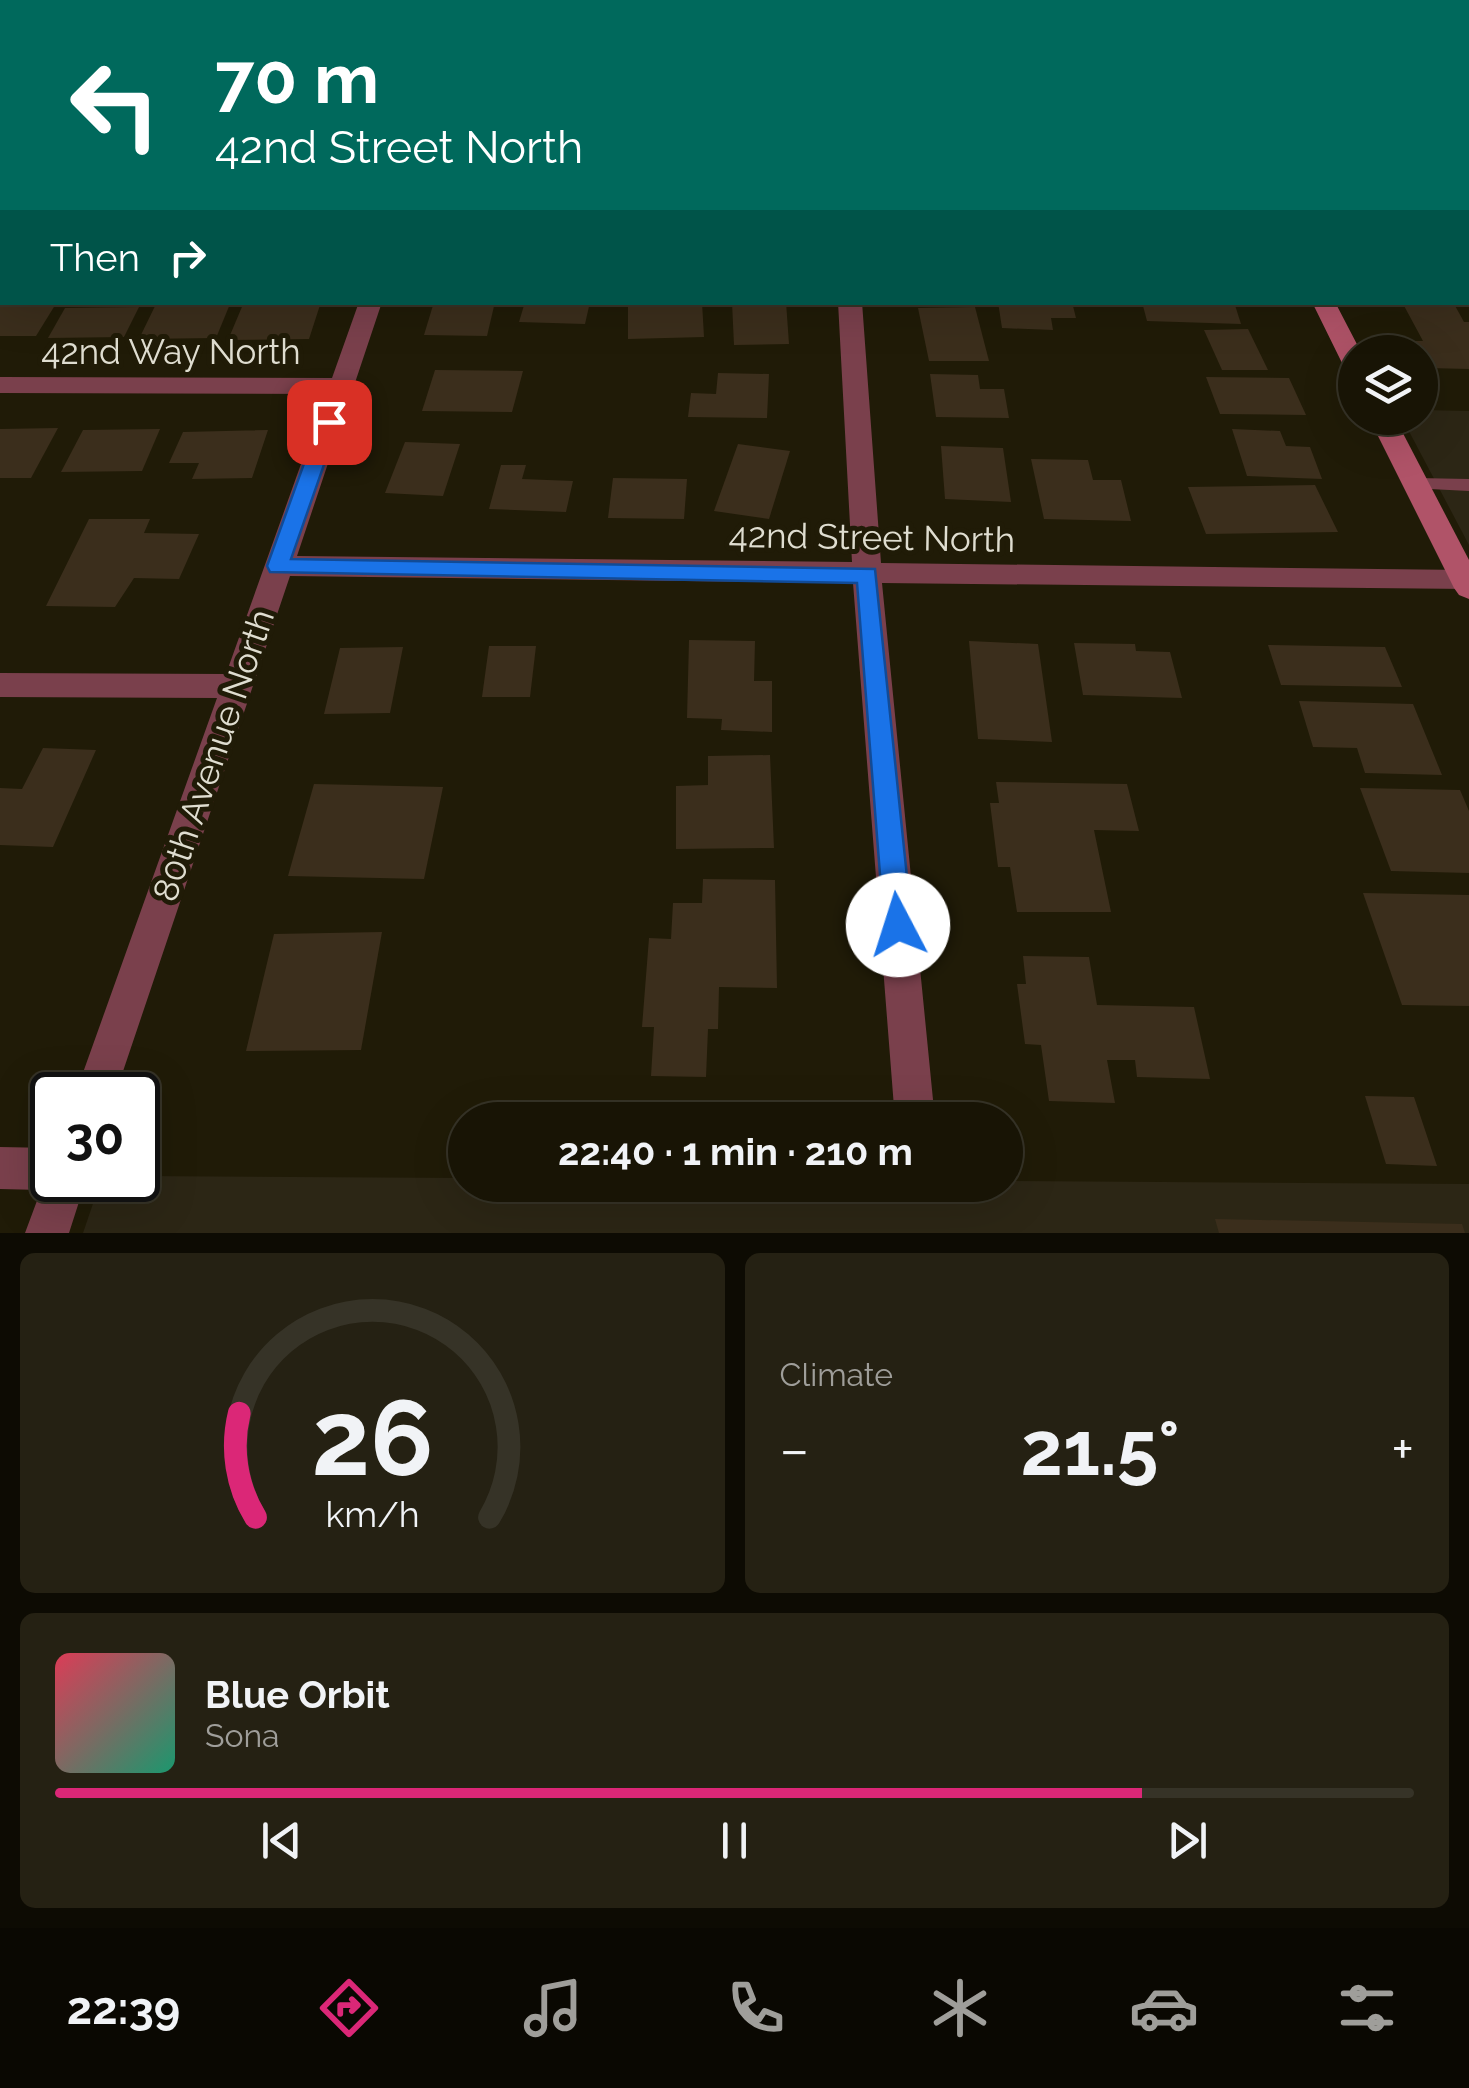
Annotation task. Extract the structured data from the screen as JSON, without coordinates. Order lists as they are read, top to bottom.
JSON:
{
  "streets": {
    "street": ["42nd Way North", "42nd Street North", "80th Avenue North"]
  },
  "crossings": [
    ["42nd Way North", "80th Avenue North"],
    ["42nd Street North", "80th Avenue North"]
  ],
  "page": {
    "turn": ["70 m", "42nd Street North"],
    "then": "Then",
    "limit": "30",
    "trip": "22:40 · 1 min · 210 m",
    "tile": "Climate",
    "heat": ["−", "21.5°", "+"],
    "song": ["Blue Orbit", "Sona"],
    "tabs": "22:39",
    "gauge": ["26", "km/h"]
  }
}
